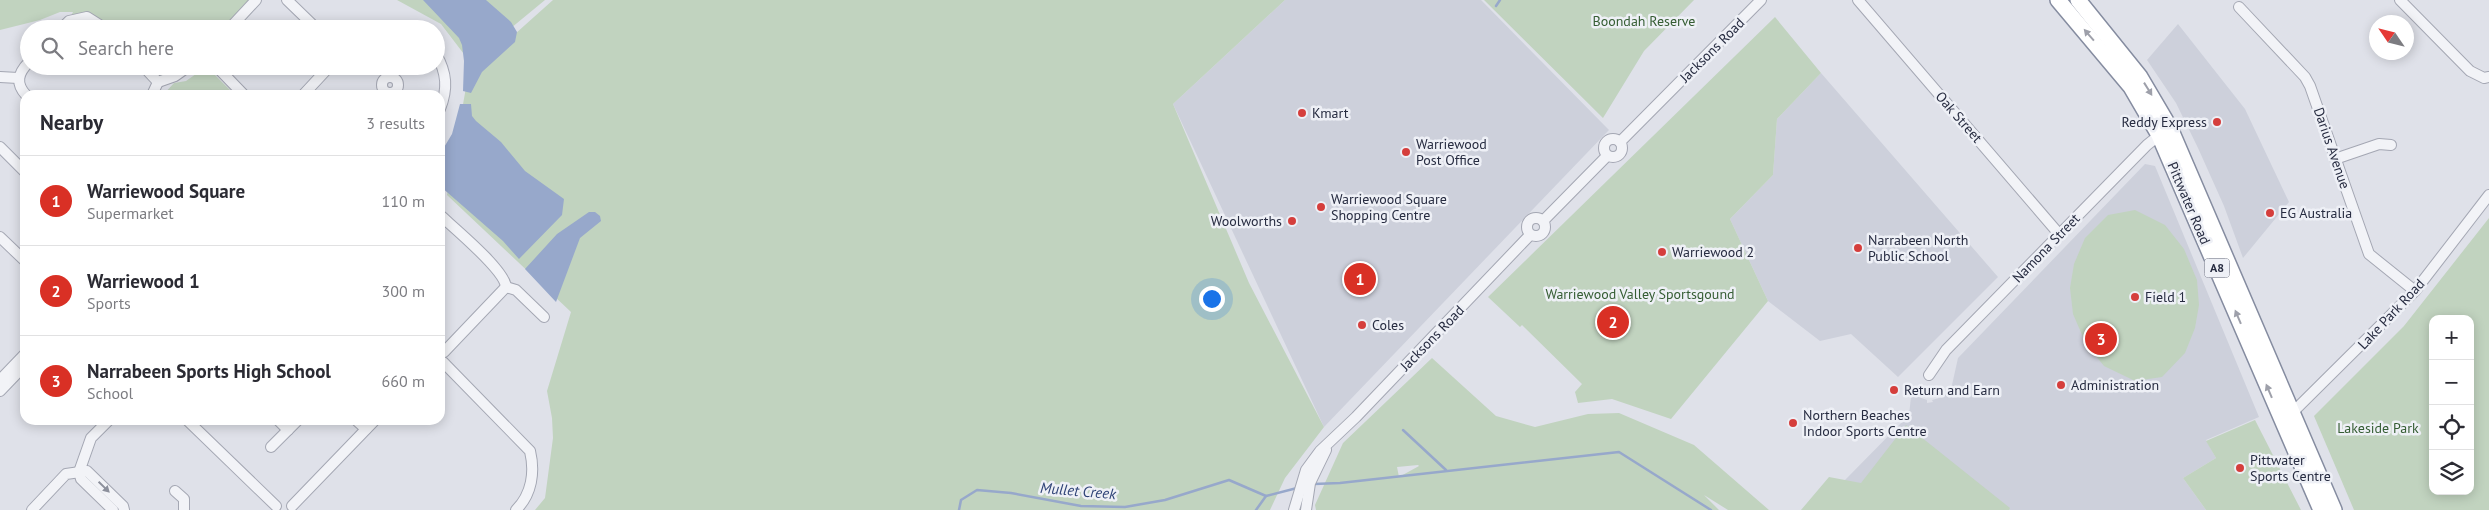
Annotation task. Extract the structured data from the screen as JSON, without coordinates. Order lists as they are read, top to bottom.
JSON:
{
  "streets": {
    "highway": ["Pittwater Road", "A8"],
    "street": [
      "Jacksons Road",
      "Oak Street",
      "Darius Avenue",
      "Namona Street",
      "Lake Park Road"
    ]
  },
  "crossings": [
    ["Oak Street", "Namona Street"],
    ["Darius Avenue", "Lake Park Road"],
    ["Pittwater Road", "Namona Street"],
    ["Pittwater Road", "Lake Park Road"]
  ],
  "water": ["Mullet Creek"],
  "parks": ["Boondah Reserve", "Warriewood Valley Sportsgound", "Lakeside Park"],
  "places": [
    "Kmart",
    "Reddy Express",
    "Warriewood Post Office",
    "Warriewood Square Shopping Centre",
    "EG Australia",
    "Woolworths",
    "Narrabeen North Public School",
    "Warriewood 2",
    "Field 1",
    "Coles",
    "Administration",
    "Return and Earn",
    "Northern Beaches Indoor Sports Centre",
    "Pittwater Sports Centre"
  ],
  "north": "top left",
  "page": {
    "search": "Search here",
    "heading": ["Nearby", "3 results"],
    "list": [
      {
        "mark": "1",
        "name": "Warriewood Square",
        "note": "Supermarket",
        "value": "110 m"
      },
      {
        "mark": "2",
        "name": "Warriewood 1",
        "note": "Sports",
        "value": "300 m"
      },
      {
        "mark": "3",
        "name": "Narrabeen Sports High School",
        "note": "School",
        "value": "660 m"
      }
    ],
    "pins": ["1", "2", "3"],
    "map_buttons": ["+", "−"]
  }
}
